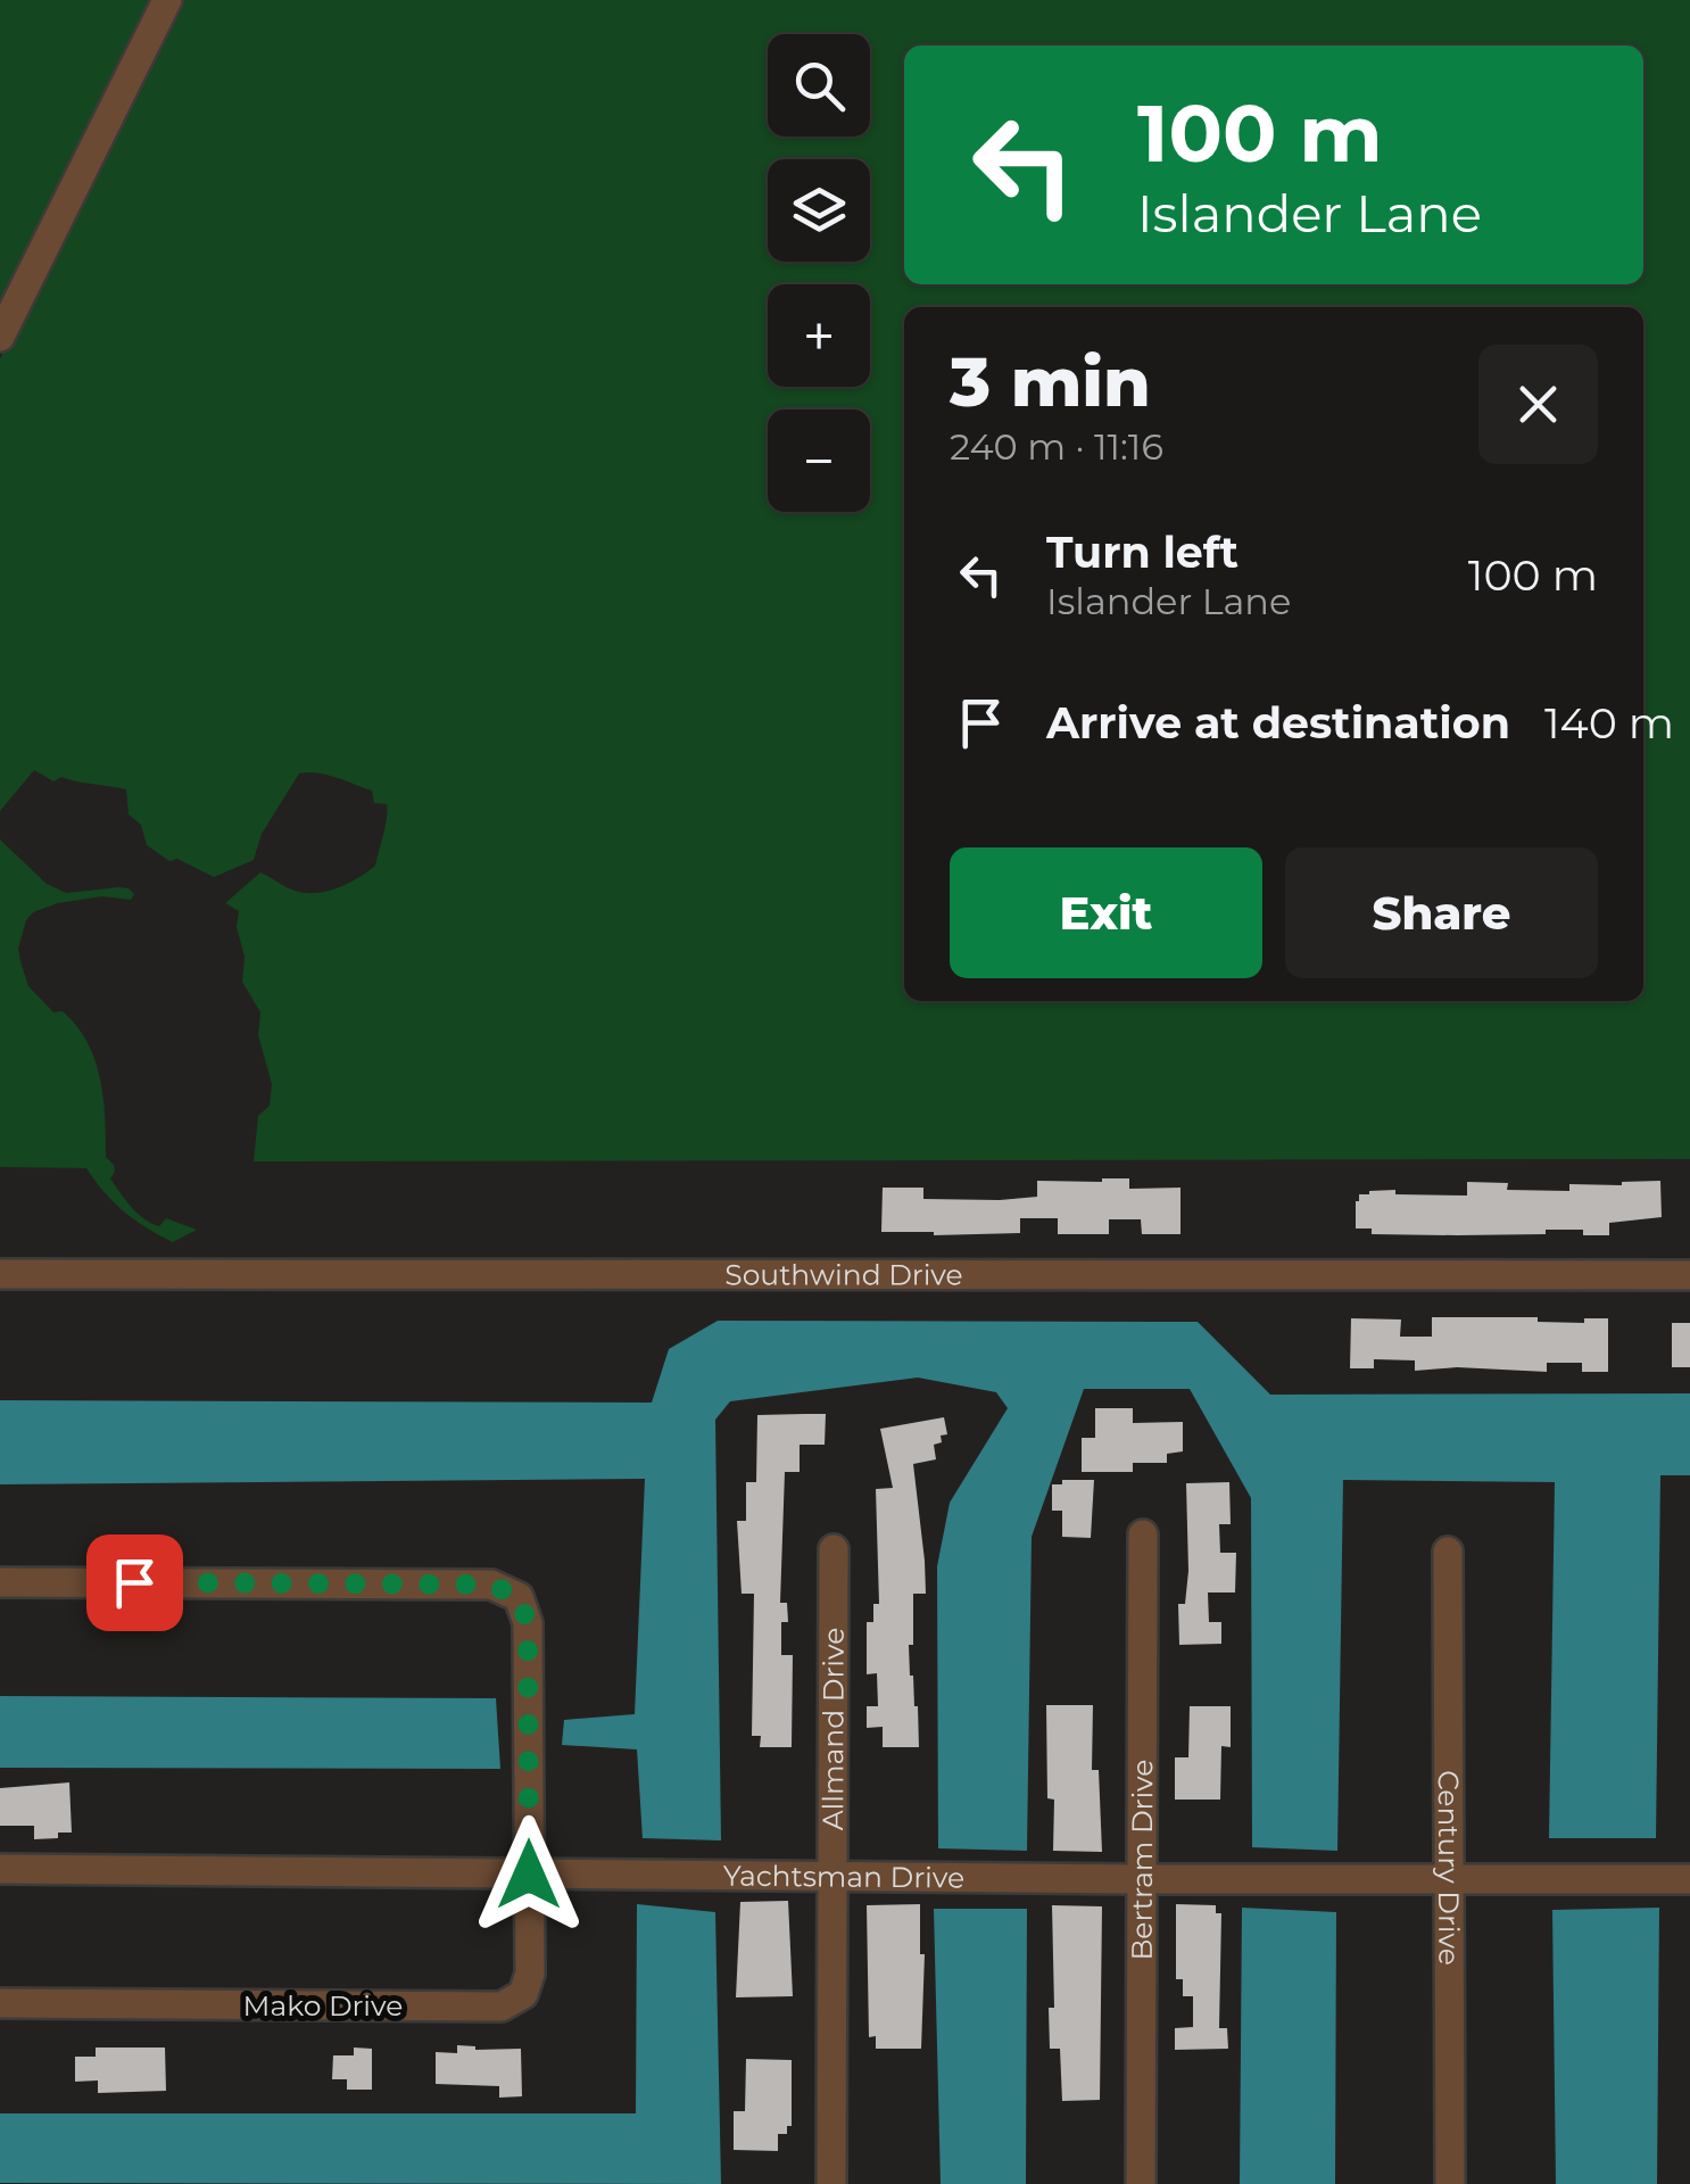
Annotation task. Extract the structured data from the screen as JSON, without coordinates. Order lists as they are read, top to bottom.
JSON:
{
  "streets": {
    "street": [
      "Southwind Drive",
      "Allmand Drive",
      "Bertram Drive",
      "Century Drive",
      "Yachtsman Drive",
      "Mako Drive"
    ]
  },
  "crossings": [
    ["Allmand Drive", "Yachtsman Drive"],
    ["Bertram Drive", "Yachtsman Drive"],
    ["Century Drive", "Yachtsman Drive"],
    ["Yachtsman Drive", "Mako Drive"]
  ],
  "page": {
    "map_buttons": ["+", "−"],
    "turn": ["100 m", "Islander Lane"],
    "heading": ["3 min", "240 m · 11:16"],
    "list": [
      {
        "name": "Turn left",
        "note": "Islander Lane",
        "value": "100 m"
      },
      {
        "name": "Arrive at destination",
        "value": "140 m"
      }
    ],
    "buttons": ["Exit", "Share"]
  }
}
